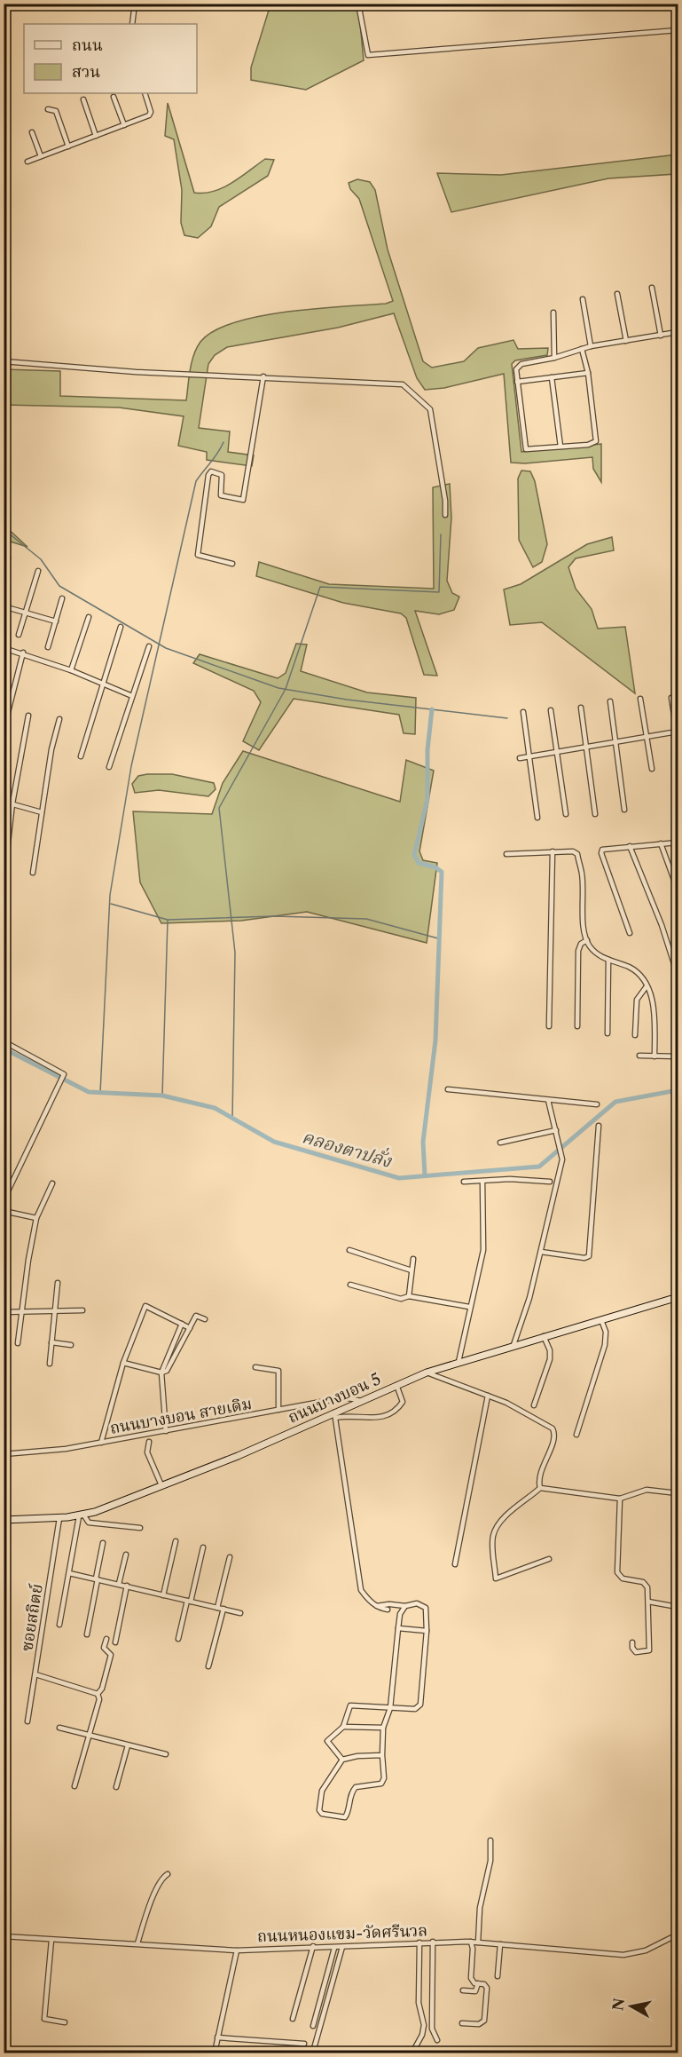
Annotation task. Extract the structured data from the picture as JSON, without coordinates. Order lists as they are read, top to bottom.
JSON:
{
  "streets": {
    "main road": ["ถนนบางบอน 5"],
    "street": ["ถนนบางบอน สายเดิม", "ซอยสถิตย์", "ถนนหนองแขม-วัดศรีนวล"]
  },
  "crossings": [
    ["ถนนบางบอน 5", "ถนนบางบอน สายเดิม"],
    ["ถนนบางบอน 5", "ซอยสถิตย์"]
  ],
  "water": ["คลองตาปลั่ง"],
  "legend": ["ถนน", "สวน"],
  "north": "left"
}
